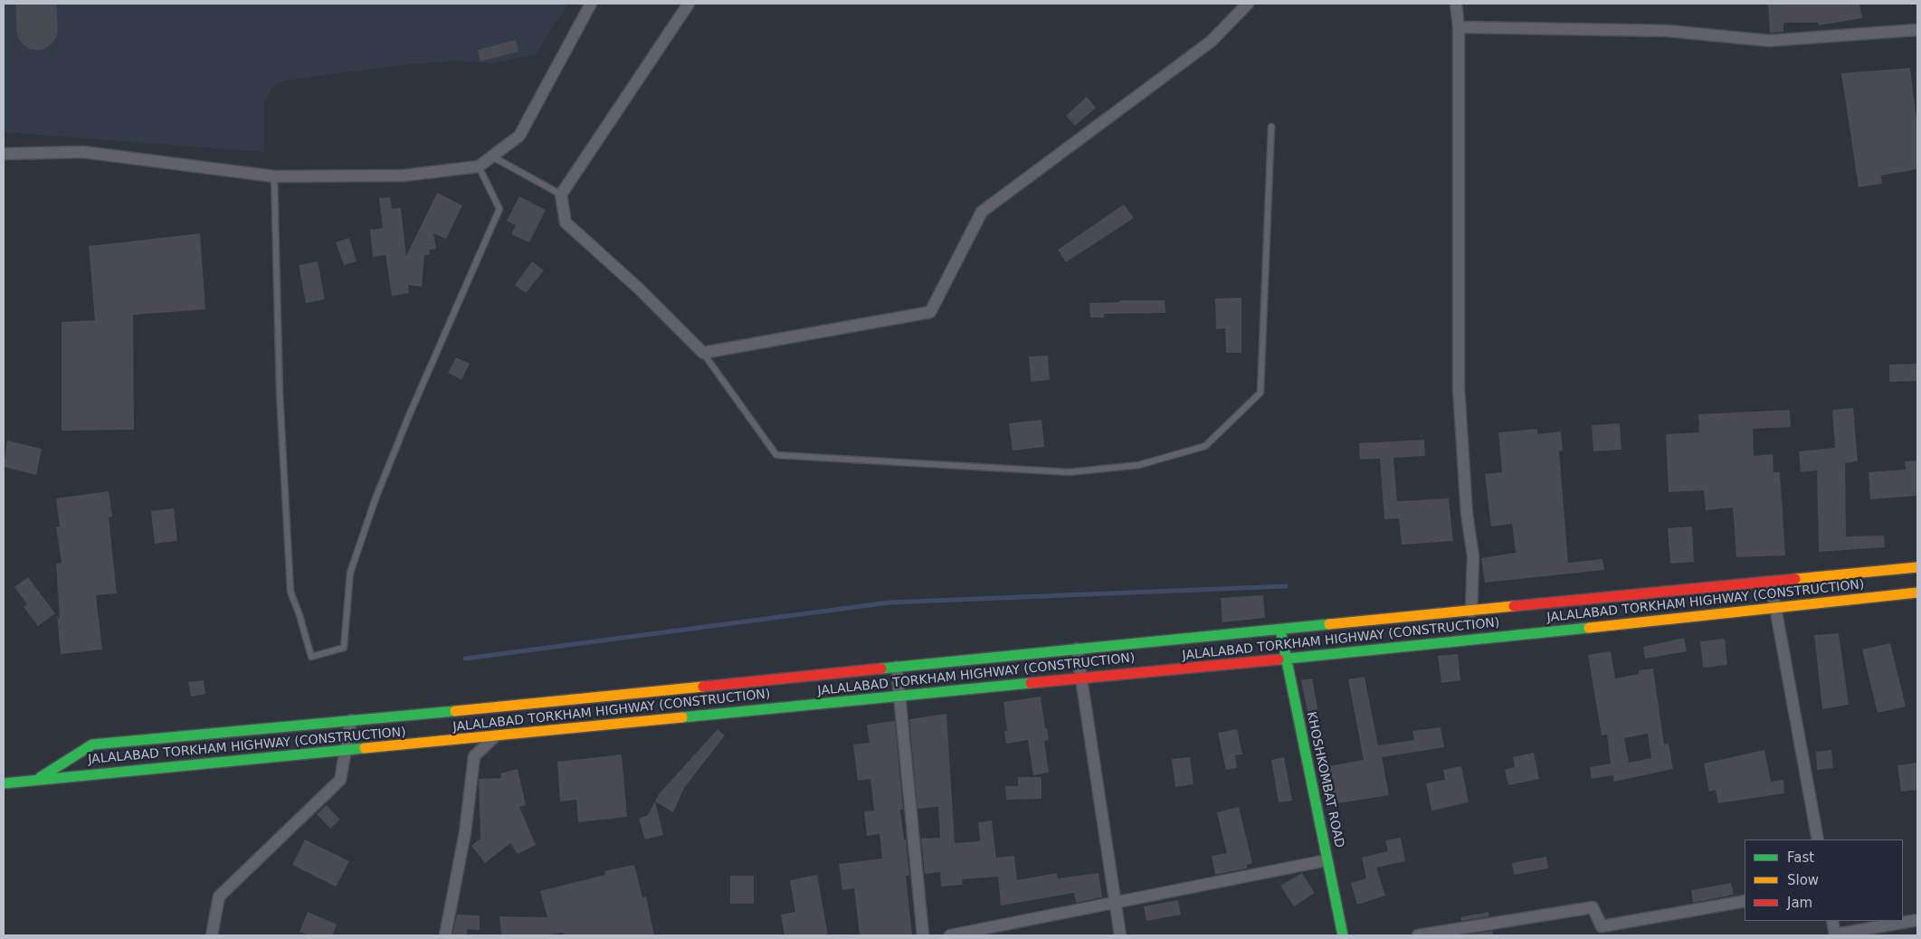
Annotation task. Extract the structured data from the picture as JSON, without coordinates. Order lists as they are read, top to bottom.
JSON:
{
  "streets": {
    "main road": ["JALALABAD TORKHAM HIGHWAY (CONSTRUCTION)", "KHOSHKOMBAT ROAD"]
  },
  "crossings": [
    ["JALALABAD TORKHAM HIGHWAY (CONSTRUCTION)", "KHOSHKOMBAT ROAD"]
  ],
  "legend": ["Fast", "Slow", "Jam"]
}
